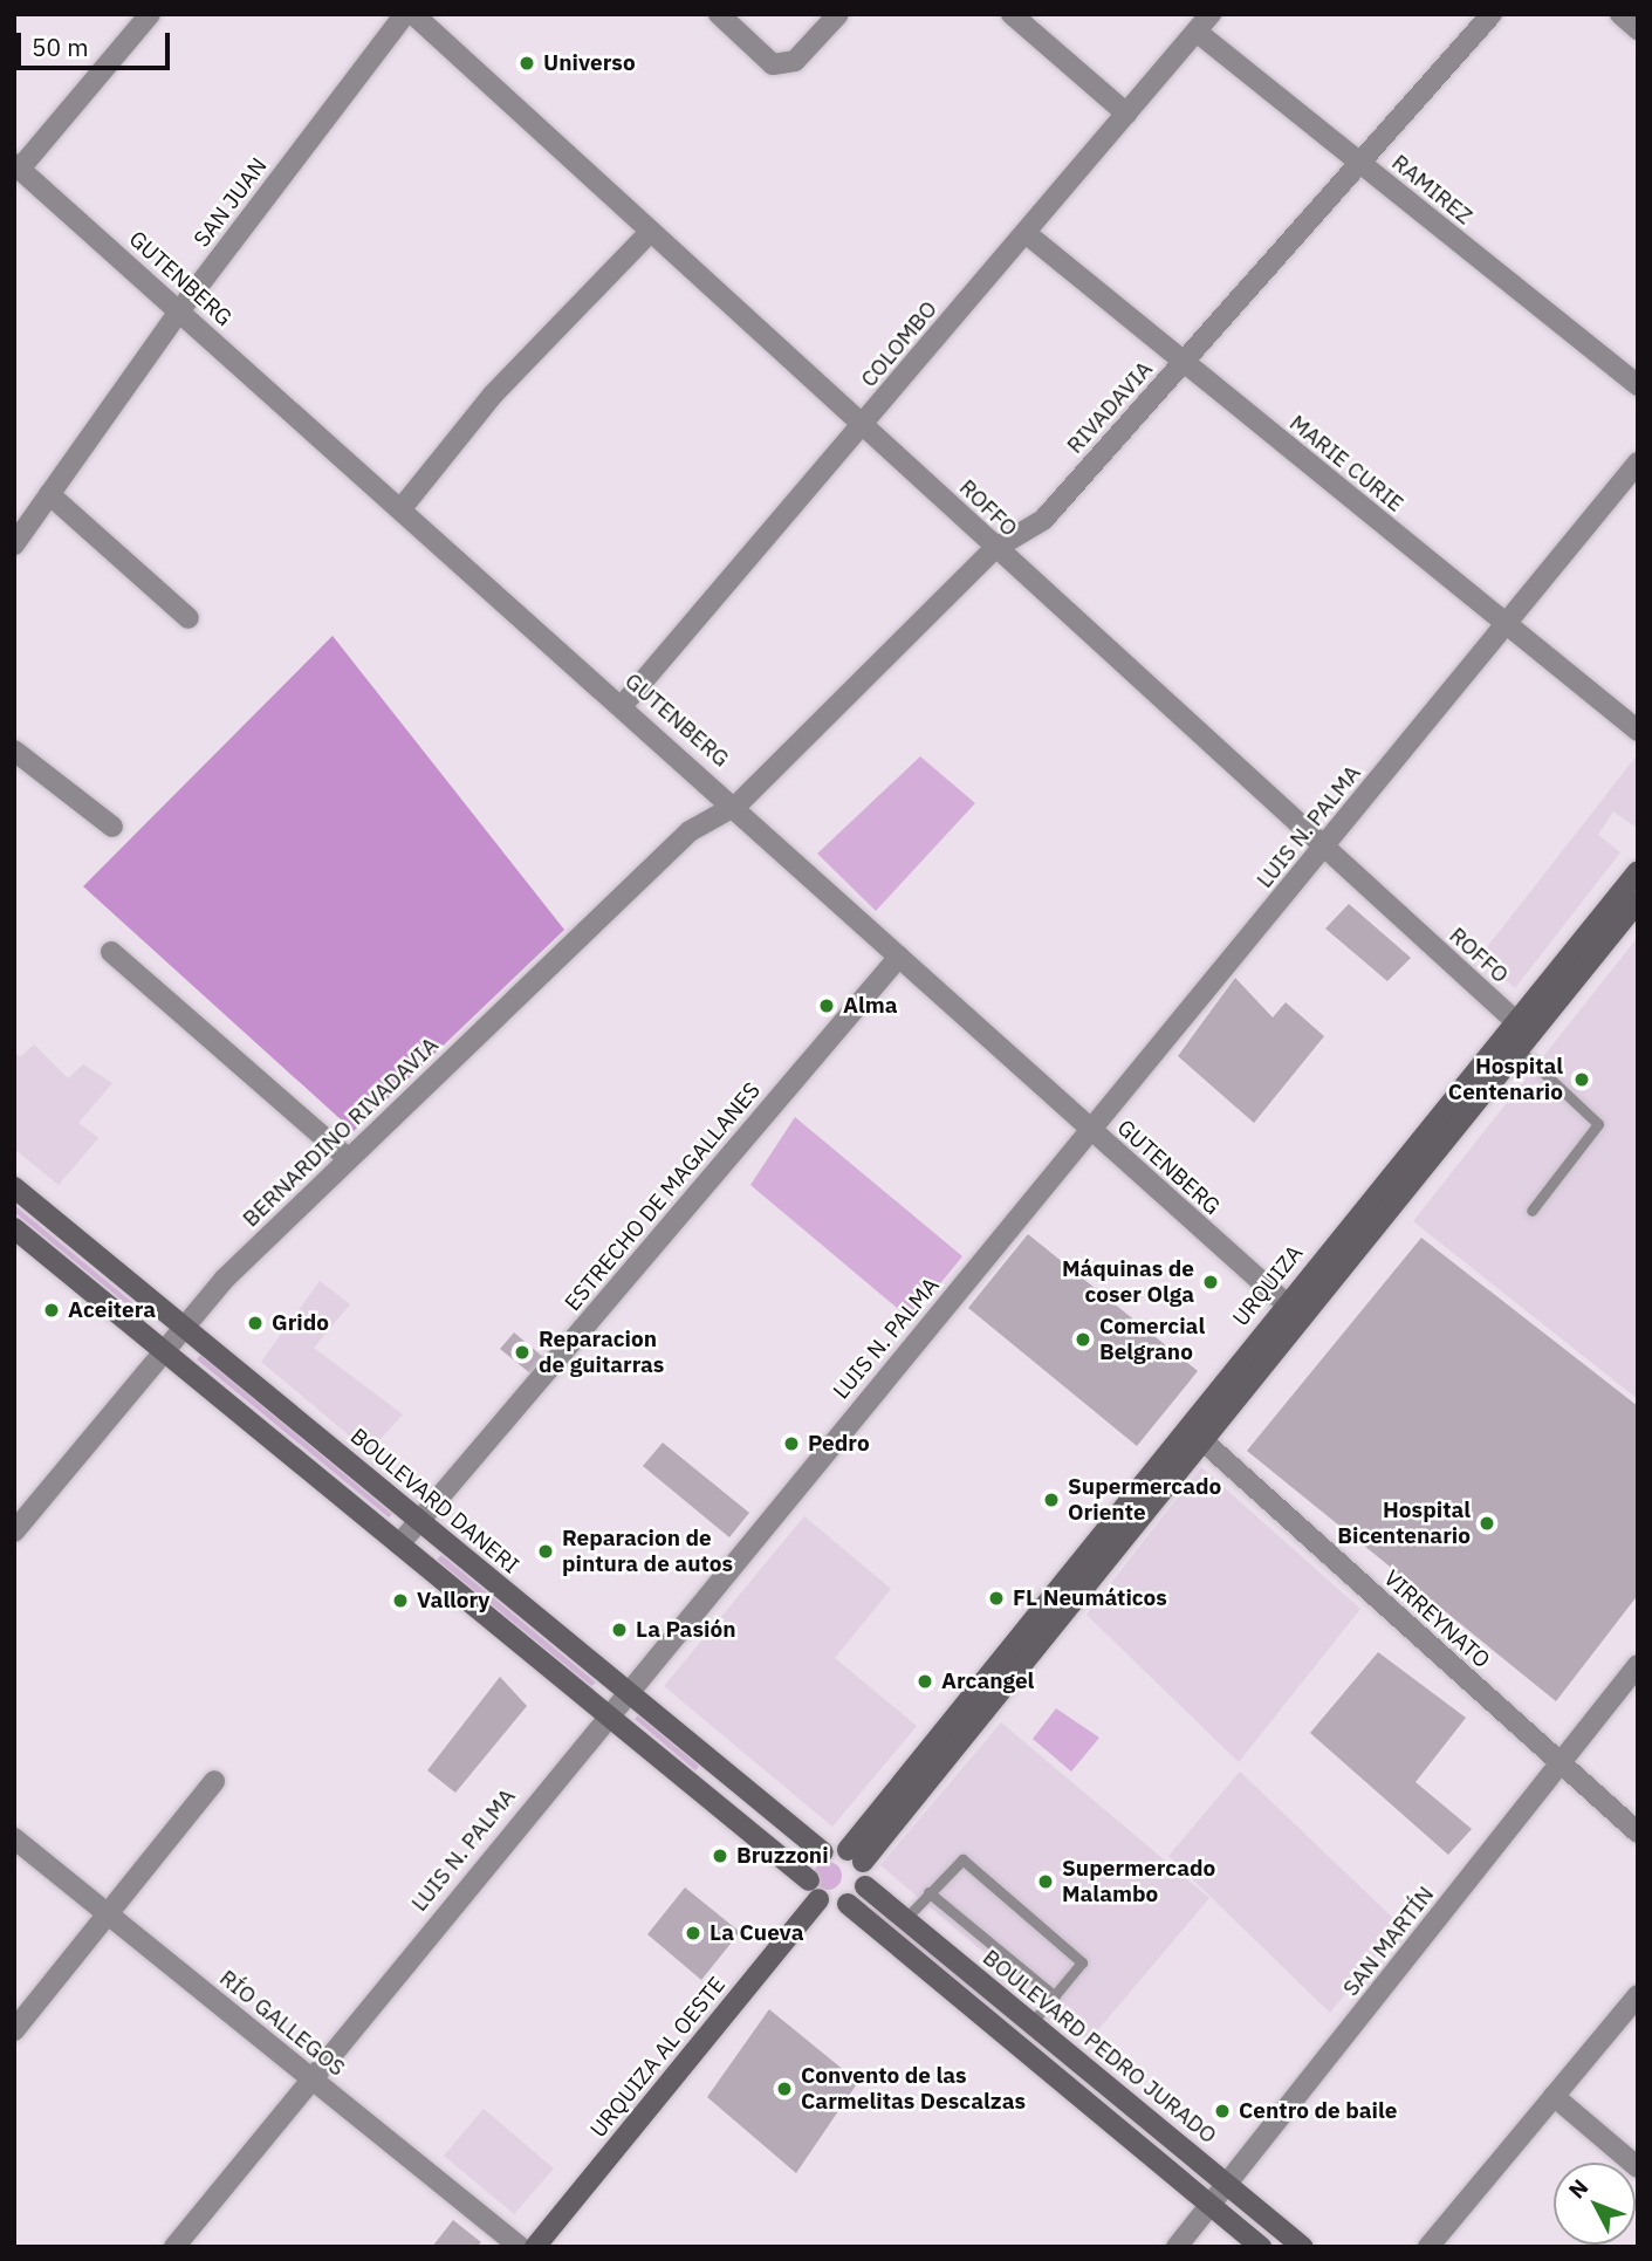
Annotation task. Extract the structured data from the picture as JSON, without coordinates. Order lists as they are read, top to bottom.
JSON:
{
  "streets": {
    "main road": [
      "URQUIZA",
      "BOULEVARD DANERI",
      "BOULEVARD PEDRO JURADO",
      "URQUIZA AL OESTE"
    ],
    "street": [
      "RAMIREZ",
      "SAN JUAN",
      "GUTENBERG",
      "COLOMBO",
      "RIVADAVIA",
      "MARIE CURIE",
      "ROFFO",
      "LUIS N. PALMA",
      "BERNARDINO RIVADAVIA",
      "ESTRECHO DE MAGALLANES",
      "VIRREYNATO",
      "SAN MARTÍN",
      "RÍO GALLEGOS"
    ]
  },
  "crossings": [
    ["RAMIREZ", "COLOMBO"],
    ["RAMIREZ", "RIVADAVIA"],
    ["SAN JUAN", "GUTENBERG"],
    ["GUTENBERG", "COLOMBO"],
    ["GUTENBERG", "RIVADAVIA"],
    ["GUTENBERG", "LUIS N. PALMA"],
    ["GUTENBERG", "BERNARDINO RIVADAVIA"],
    ["GUTENBERG", "ESTRECHO DE MAGALLANES"],
    ["GUTENBERG", "URQUIZA"],
    ["COLOMBO", "MARIE CURIE"],
    ["COLOMBO", "ROFFO"],
    ["RIVADAVIA", "MARIE CURIE"],
    ["RIVADAVIA", "ROFFO"],
    ["RIVADAVIA", "BERNARDINO RIVADAVIA"],
    ["MARIE CURIE", "LUIS N. PALMA"],
    ["ROFFO", "LUIS N. PALMA"],
    ["ROFFO", "URQUIZA"],
    ["LUIS N. PALMA", "BOULEVARD DANERI"],
    ["LUIS N. PALMA", "RÍO GALLEGOS"],
    ["BERNARDINO RIVADAVIA", "BOULEVARD DANERI"],
    ["ESTRECHO DE MAGALLANES", "BOULEVARD DANERI"],
    ["URQUIZA", "VIRREYNATO"],
    ["BOULEVARD DANERI", "URQUIZA AL OESTE"],
    ["VIRREYNATO", "SAN MARTÍN"],
    ["SAN MARTÍN", "BOULEVARD PEDRO JURADO"]
  ],
  "places": [
    "Universo",
    "Alma",
    "Hospital Centenario",
    "Máquinas de coser Olga",
    "Aceitera",
    "Grido",
    "Comercial Belgrano",
    "Reparacion de guitarras",
    "Pedro",
    "Supermercado Oriente",
    "Hospital Bicentenario",
    "Reparacion de pintura de autos",
    "FL Neumáticos",
    "Vallory",
    "La Pasión",
    "Arcangel",
    "Bruzzoni",
    "Supermercado Malambo",
    "La Cueva",
    "Convento de las Carmelitas Descalzas",
    "Centro de baile"
  ],
  "scale_bar": "50 m",
  "north": "top left"
}
